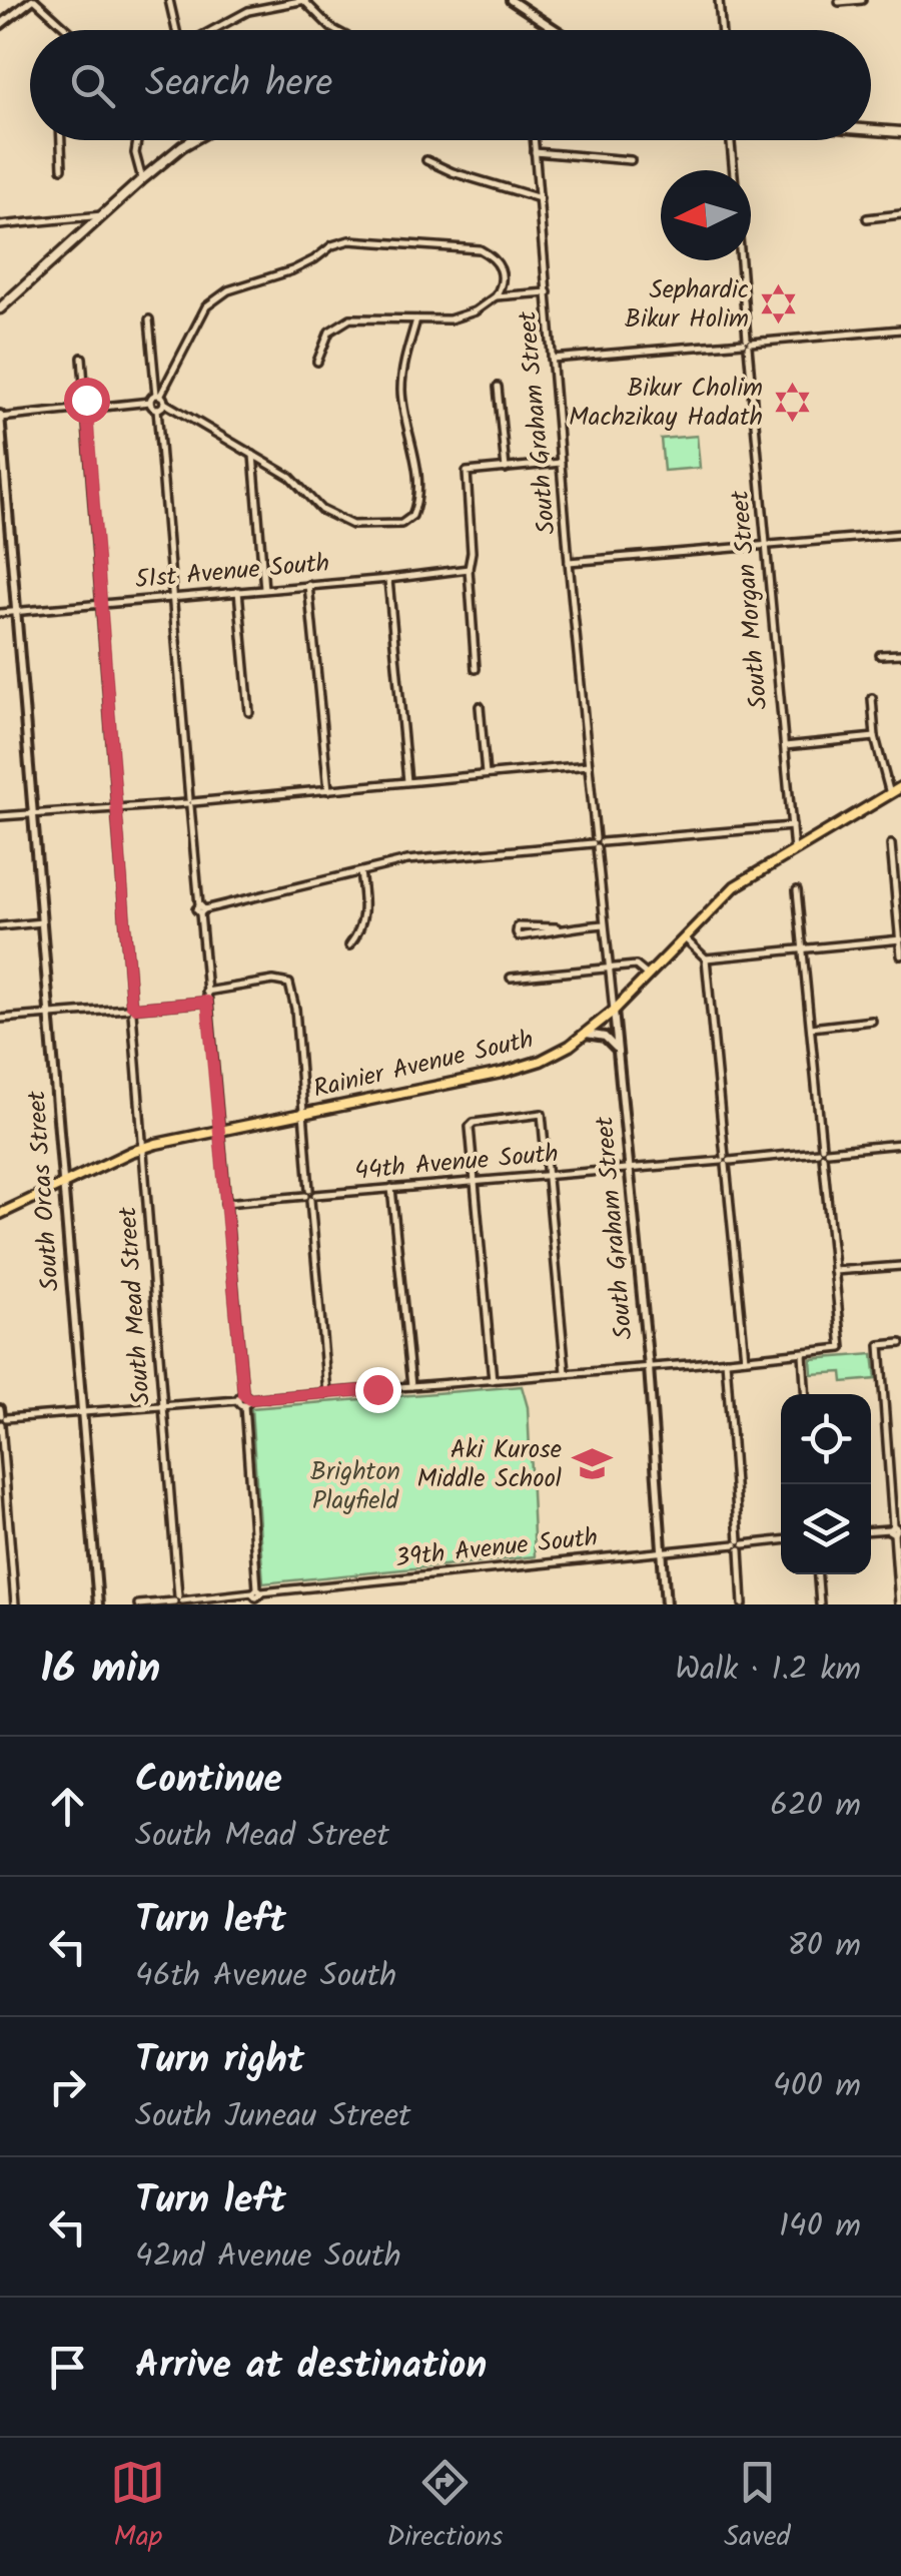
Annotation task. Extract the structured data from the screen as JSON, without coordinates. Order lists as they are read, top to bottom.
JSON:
{
  "streets": {
    "main road": ["Rainier Avenue South"],
    "street": [
      "South Graham Street",
      "51st Avenue South",
      "South Morgan Street",
      "44th Avenue South",
      "South Orcas Street",
      "South Mead Street",
      "39th Avenue South"
    ]
  },
  "crossings": [
    ["South Graham Street", "Rainier Avenue South"],
    ["South Graham Street", "44th Avenue South"],
    ["South Graham Street", "39th Avenue South"],
    ["51st Avenue South", "South Orcas Street"],
    ["51st Avenue South", "South Mead Street"],
    ["South Morgan Street", "Rainier Avenue South"],
    ["Rainier Avenue South", "South Orcas Street"],
    ["Rainier Avenue South", "South Mead Street"],
    ["South Mead Street", "39th Avenue South"]
  ],
  "parks": ["Brighton Playfield"],
  "places": {
    "synagogue": ["Sephardic Bikur Holim", "Bikur Cholim Machzikay Hadath"],
    "school or university": ["Aki Kurose Middle School"]
  },
  "north": "left",
  "page": {
    "search": "Search here",
    "heading": ["16 min", "Walk · 1.2 km"],
    "list": [
      ["Continue", "South Mead Street", "620 m"],
      ["Turn left", "46th Avenue South", "80 m"],
      ["Turn right", "South Juneau Street", "400 m"],
      ["Turn left", "42nd Avenue South", "140 m"],
      "Arrive at destination"
    ],
    "nav": ["Map", "Directions", "Saved"]
  }
}
